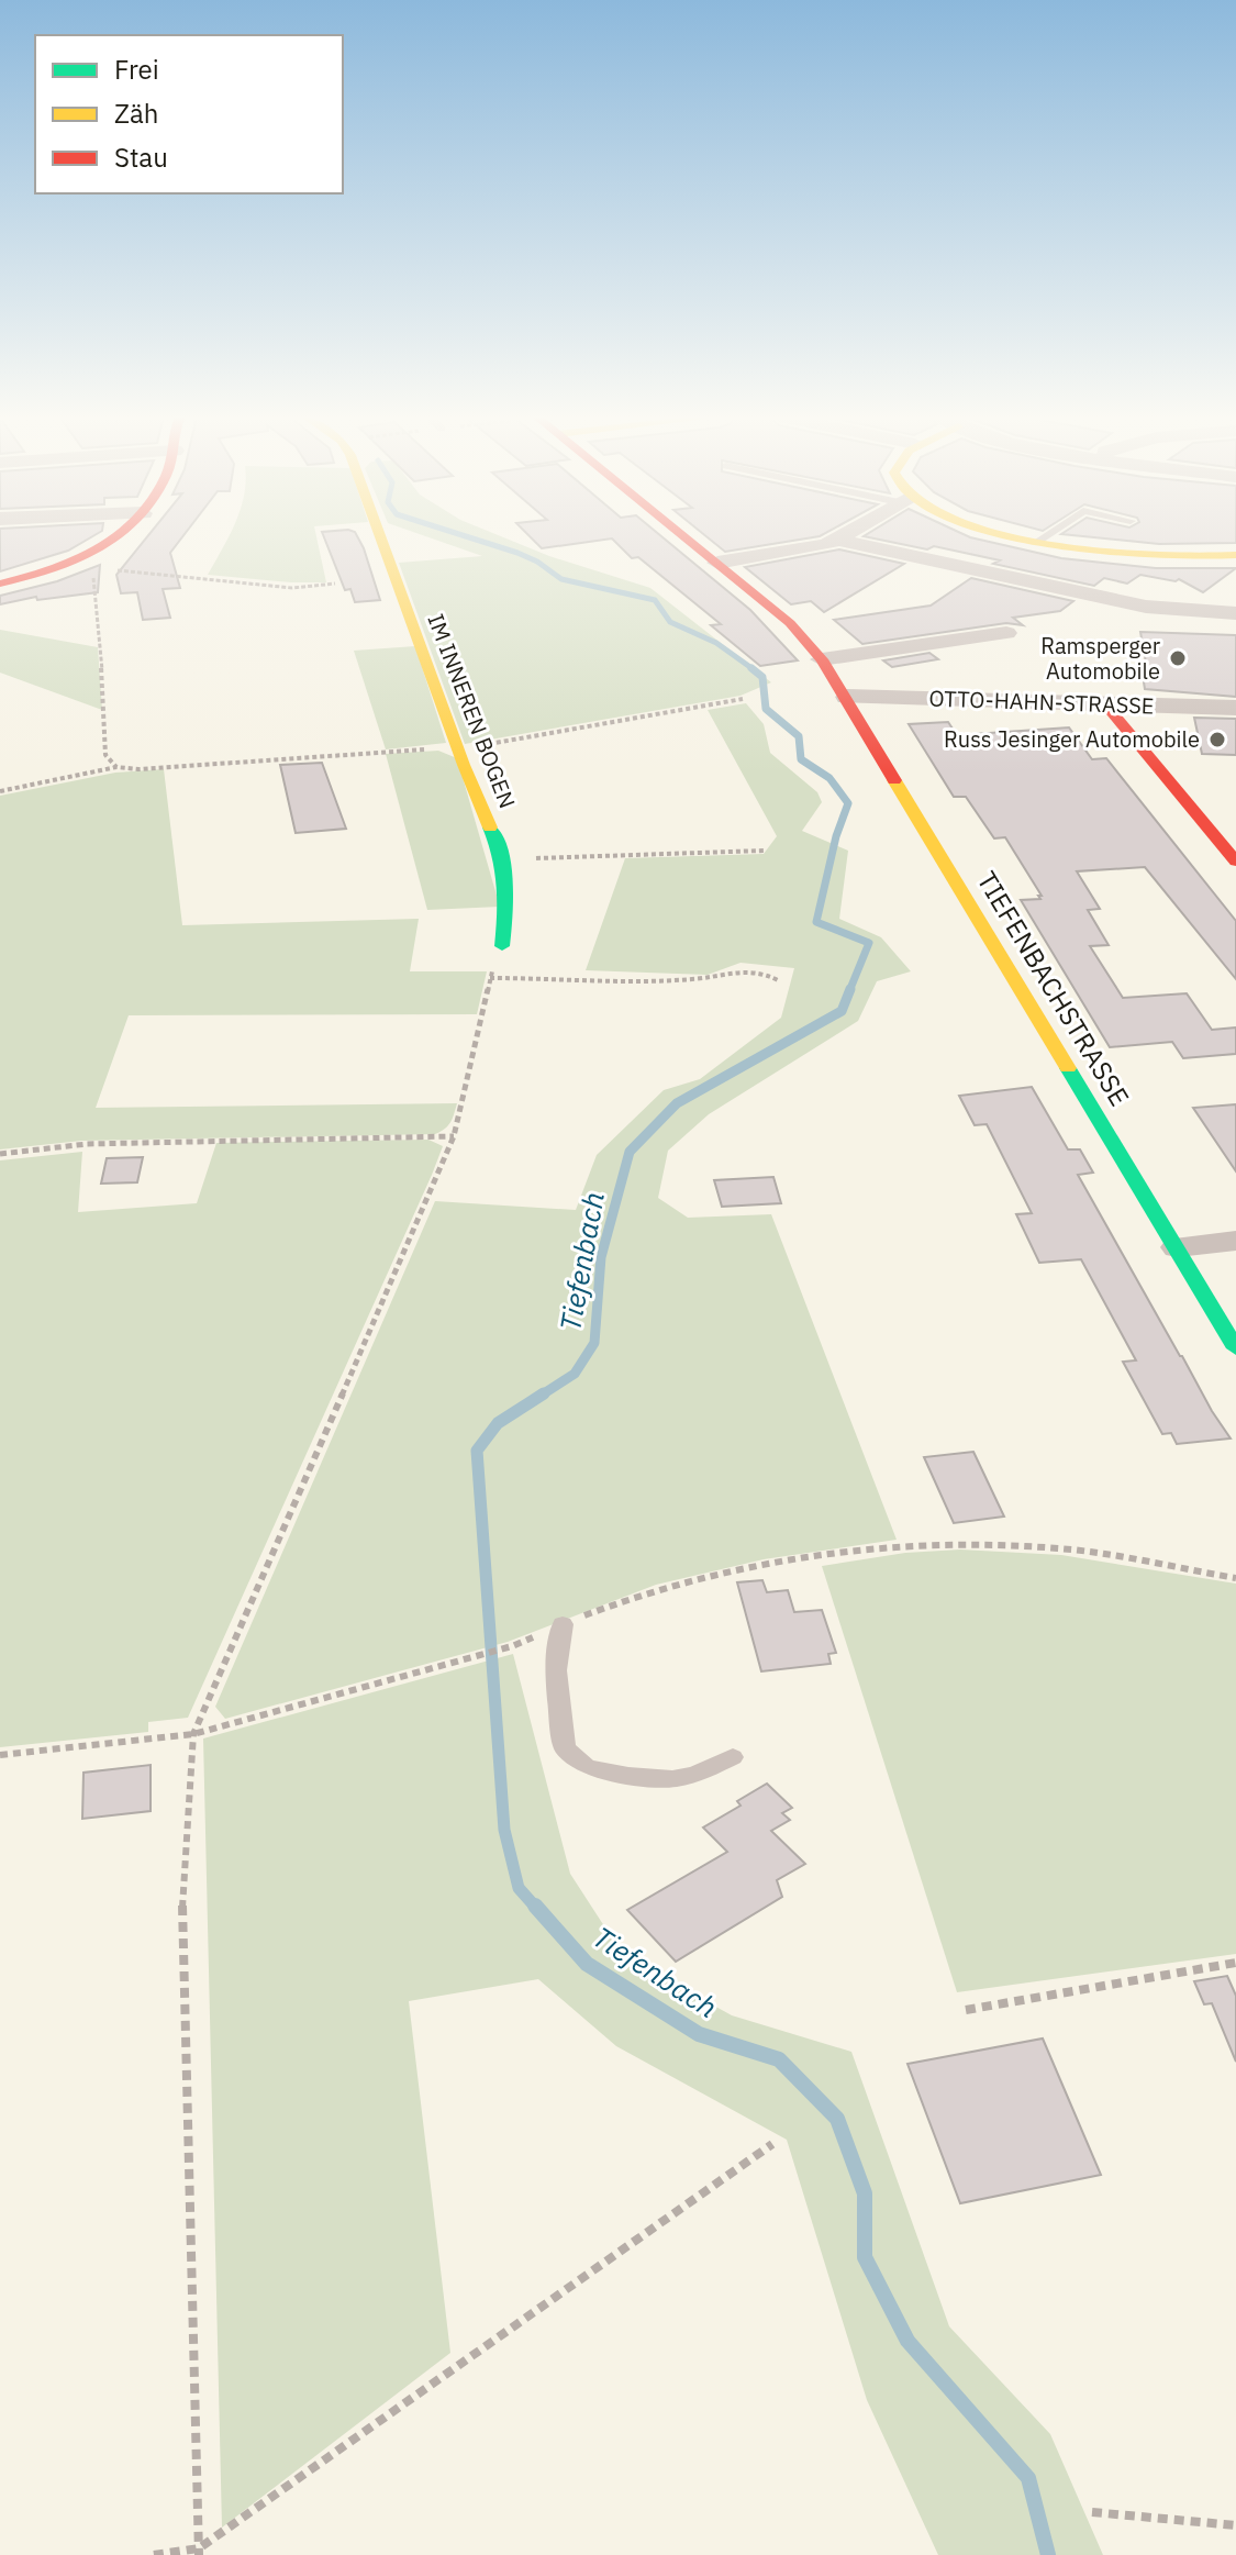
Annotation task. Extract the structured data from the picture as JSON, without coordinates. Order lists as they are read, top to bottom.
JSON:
{
  "streets": {
    "street": ["OTTO-HAHN-STRASSE", "IM INNEREN BOGEN", "TIEFENBACHSTRASSE"]
  },
  "crossings": [
    ["OTTO-HAHN-STRASSE", "TIEFENBACHSTRASSE"]
  ],
  "water": ["Tiefenbach"],
  "places": ["Ramsperger Automobile", "Russ Jesinger Automobile"],
  "legend": ["Frei", "Zäh", "Stau"]
}
